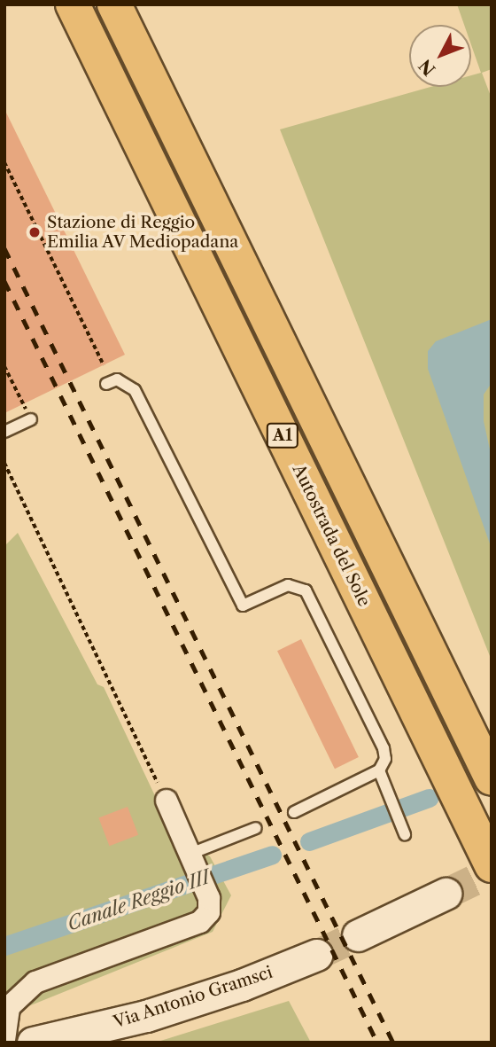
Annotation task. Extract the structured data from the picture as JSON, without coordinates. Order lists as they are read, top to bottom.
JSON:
{
  "streets": {
    "highway": ["A1", "Autostrada del Sole"],
    "street": ["Via Antonio Gramsci"]
  },
  "water": ["Canale Reggio III"],
  "places": ["Stazione di Reggio Emilia AV Mediopadana"],
  "north": "bottom left"
}
